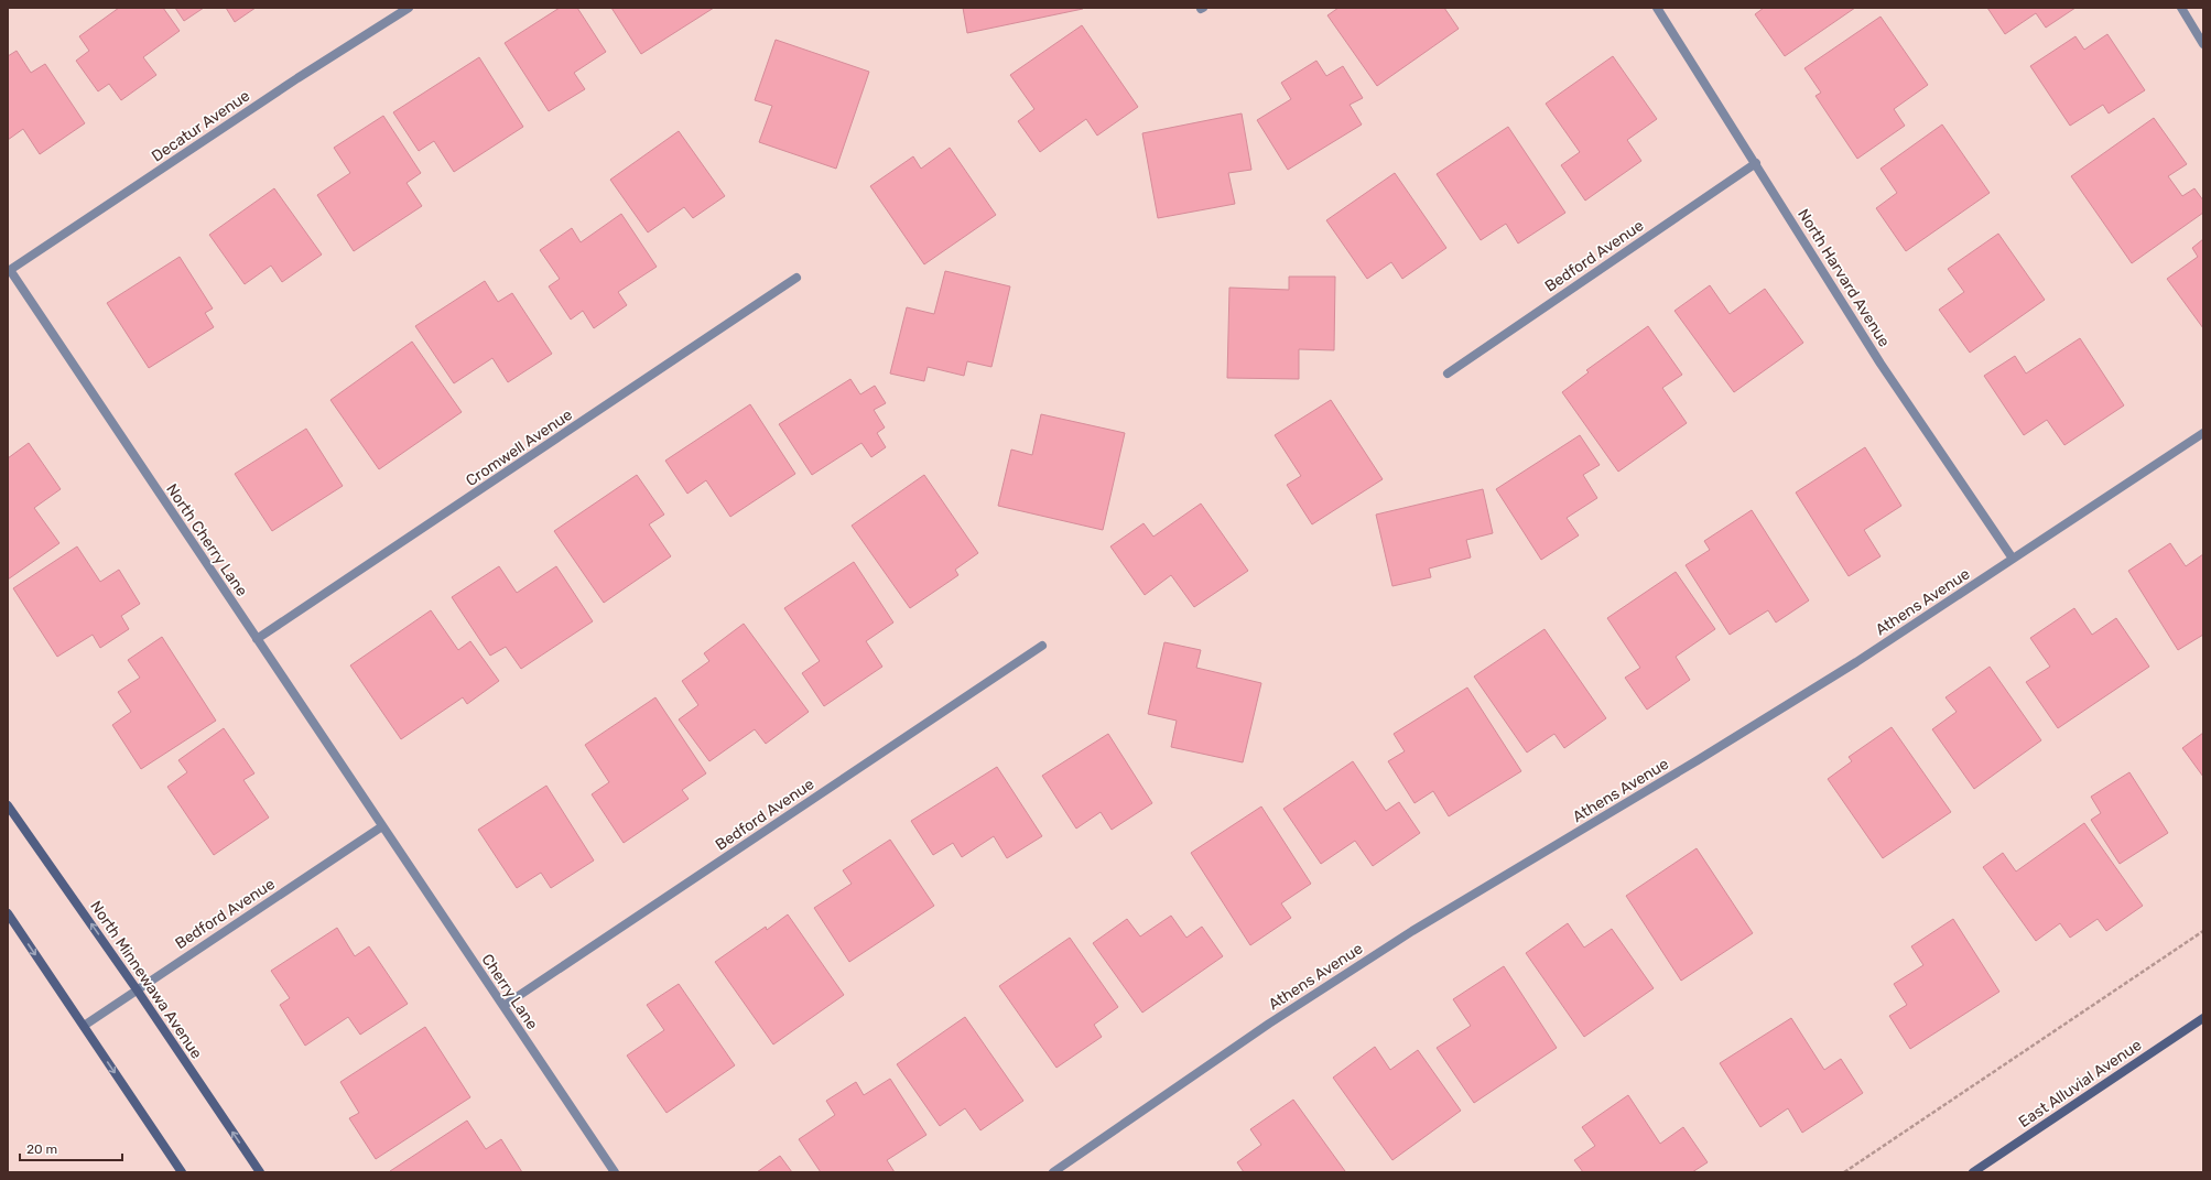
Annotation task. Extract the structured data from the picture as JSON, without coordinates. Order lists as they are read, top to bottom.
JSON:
{
  "streets": {
    "main road": ["North Minnewawa Avenue", "East Alluvial Avenue"],
    "street": [
      "Decatur Avenue",
      "Bedford Avenue",
      "North Harvard Avenue",
      "Cromwell Avenue",
      "North Cherry Lane",
      "Athens Avenue",
      "Cherry Lane"
    ]
  },
  "crossings": [
    ["Decatur Avenue", "North Cherry Lane"],
    ["Bedford Avenue", "North Harvard Avenue"],
    ["Bedford Avenue", "North Cherry Lane"],
    ["Bedford Avenue", "North Minnewawa Avenue"],
    ["Bedford Avenue", "Cherry Lane"],
    ["North Harvard Avenue", "Athens Avenue"],
    ["Cromwell Avenue", "North Cherry Lane"],
    ["North Cherry Lane", "Cherry Lane"]
  ],
  "scale_bar": "20 m"
}
